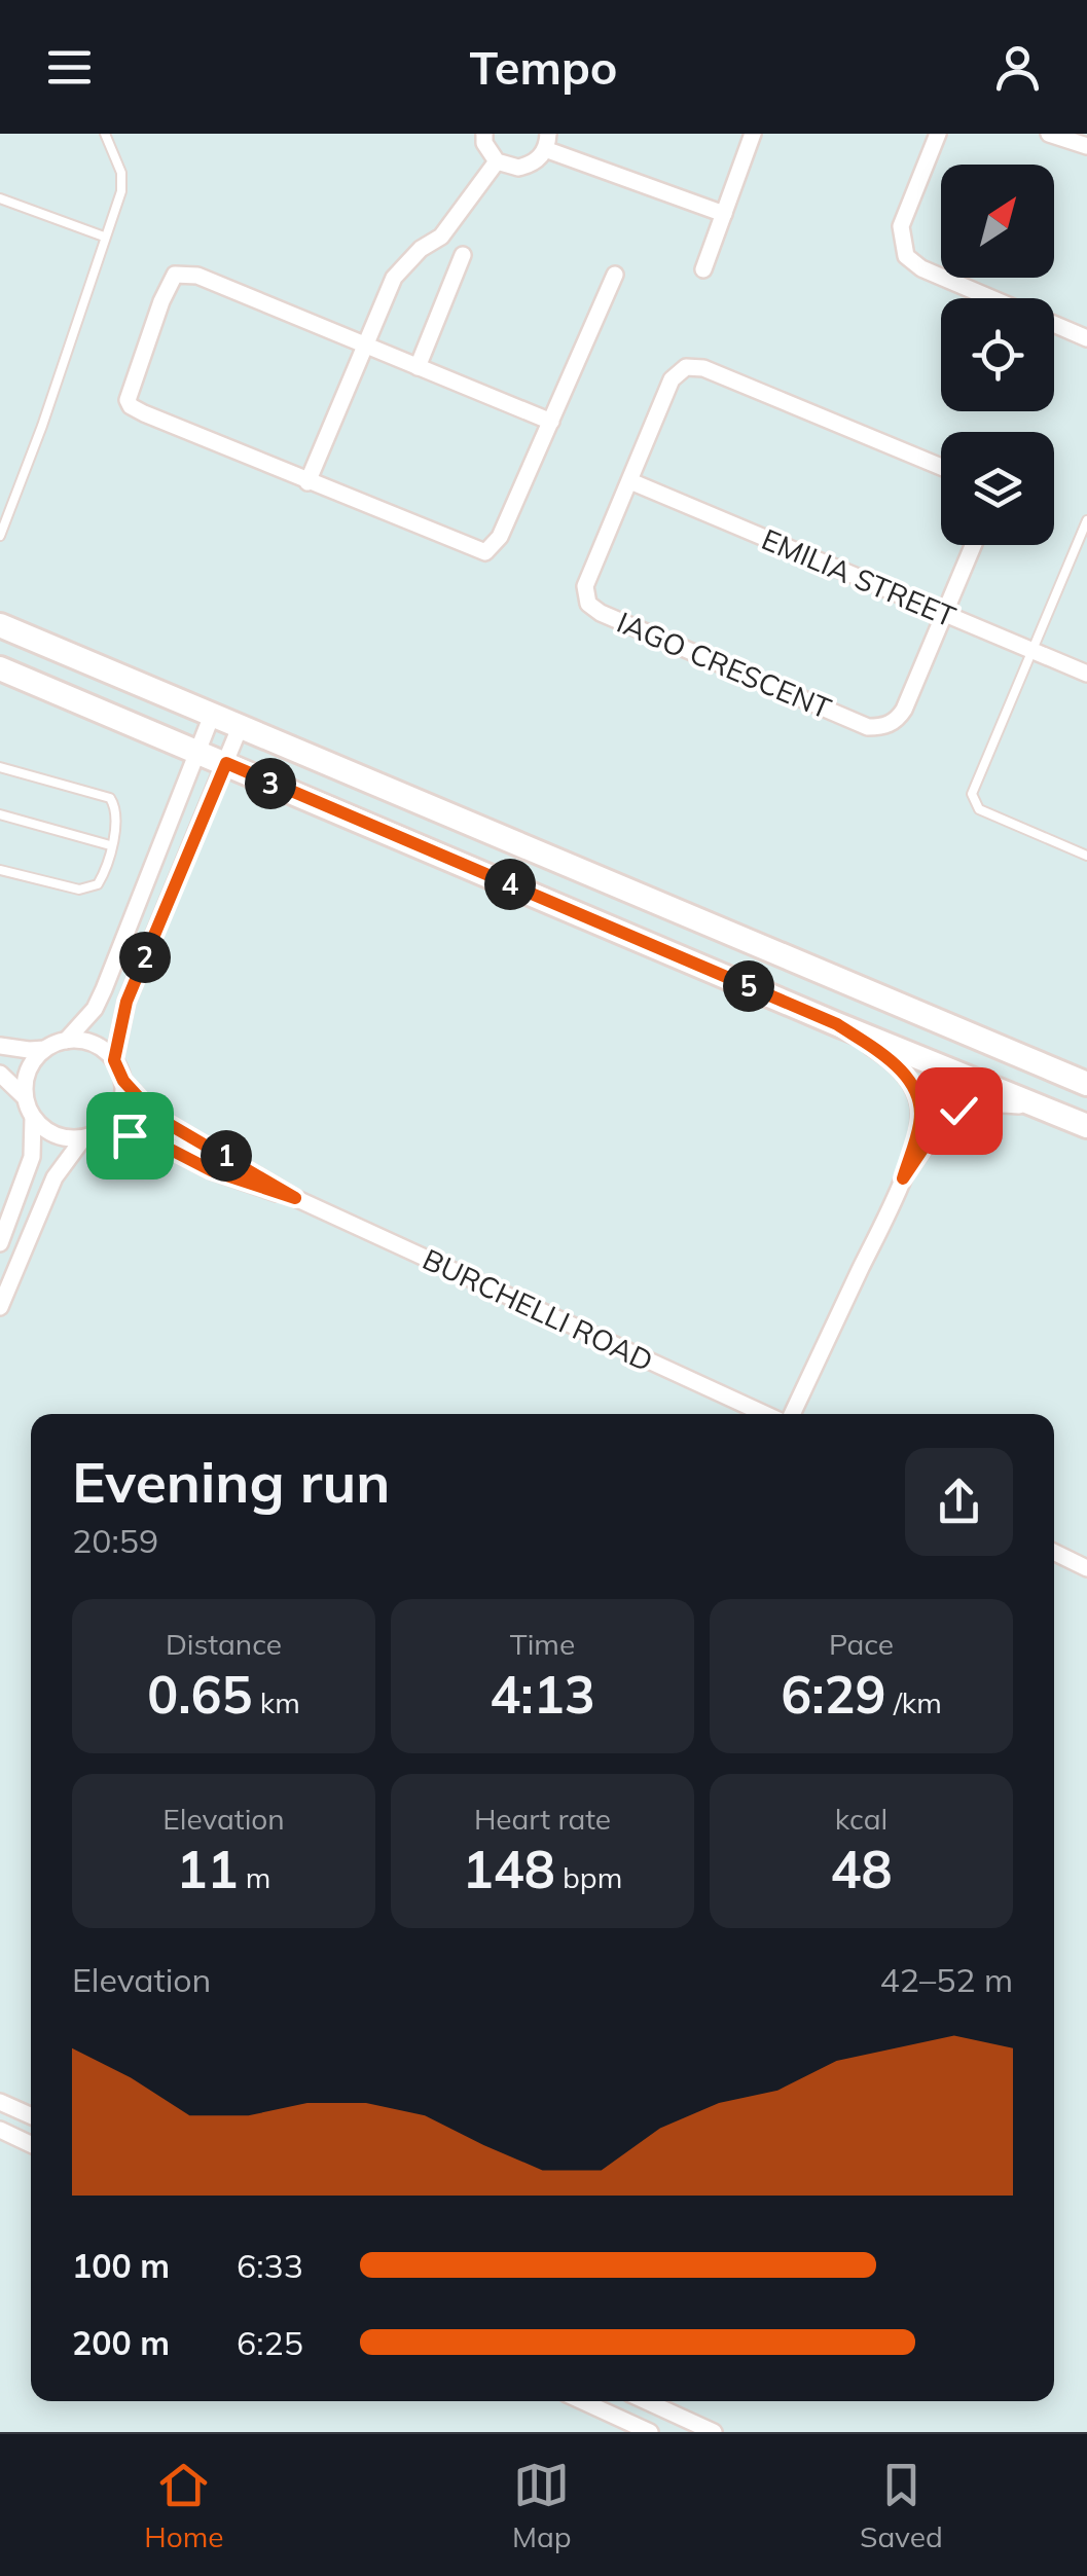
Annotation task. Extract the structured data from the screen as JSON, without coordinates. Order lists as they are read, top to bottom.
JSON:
{
  "streets": {
    "street": ["EMILIA STREET", "IAGO CRESCENT", "BURCHELLI ROAD"]
  },
  "crossings": [
    ["EMILIA STREET", "IAGO CRESCENT"]
  ],
  "north": "top right",
  "page": {
    "header": "Tempo",
    "pins": [
      "3",
      "4",
      "2",
      "5",
      "1"
    ],
    "heading": ["Evening run", "20:59"],
    "stats": [
      ["Distance", "0.65 km"],
      ["Time", "4:13"],
      ["Pace", "6:29 /km"],
      ["Elevation", "11 m"],
      ["Heart rate", "148 bpm"],
      ["kcal", "48"]
    ],
    "chart": ["Elevation", "42–52 m"],
    "list": [
      {
        "name": "100 m",
        "note": "6:33"
      },
      {
        "name": "200 m",
        "note": "6:25"
      }
    ],
    "tabs": ["Home", "Map", "Saved"]
  }
}
